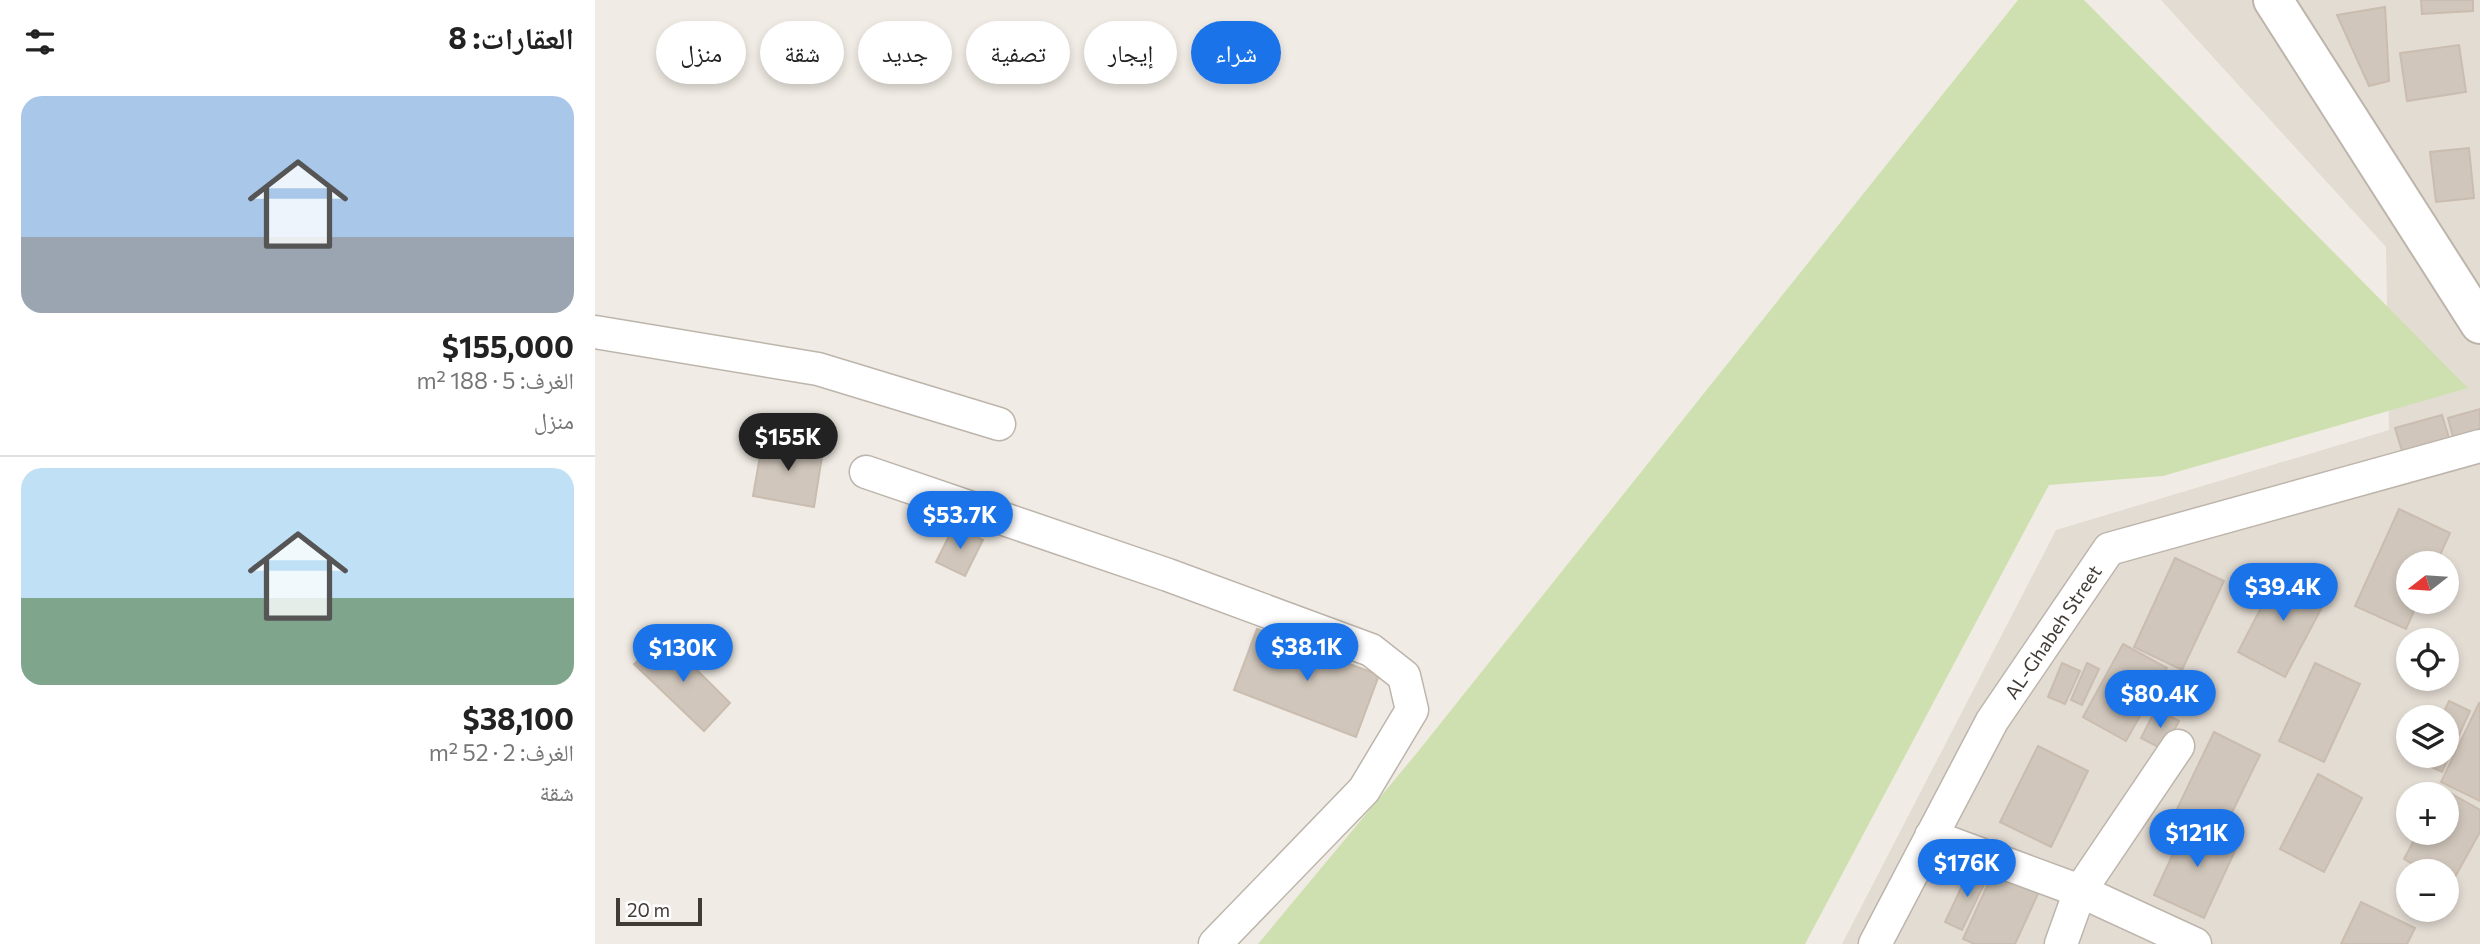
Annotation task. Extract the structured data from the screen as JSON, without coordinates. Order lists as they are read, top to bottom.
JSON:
{
  "streets": {
    "street": ["AL-Ghabeh Street"]
  },
  "scale_bar": "20 m",
  "north": "left",
  "page": {
    "heading": "العقارات: 8",
    "chip": [
      "شراء",
      "إيجار",
      "تصفية",
      "جديد",
      "شقة",
      "منزل"
    ],
    "list": [
      {
        "name": "$155,000",
        "note": "الغرف: 5 · 188 m² · منزل"
      },
      {
        "name": "$38,100",
        "note": "الغرف: 2 · 52 m² · شقة"
      }
    ],
    "price": [
      "$155K",
      "$53.7K",
      "$39.4K",
      "$38.1K",
      "$130K",
      "$80.4K",
      "$121K",
      "$176K"
    ],
    "map_buttons": ["+", "−"],
    "scale": "20 m"
  }
}
